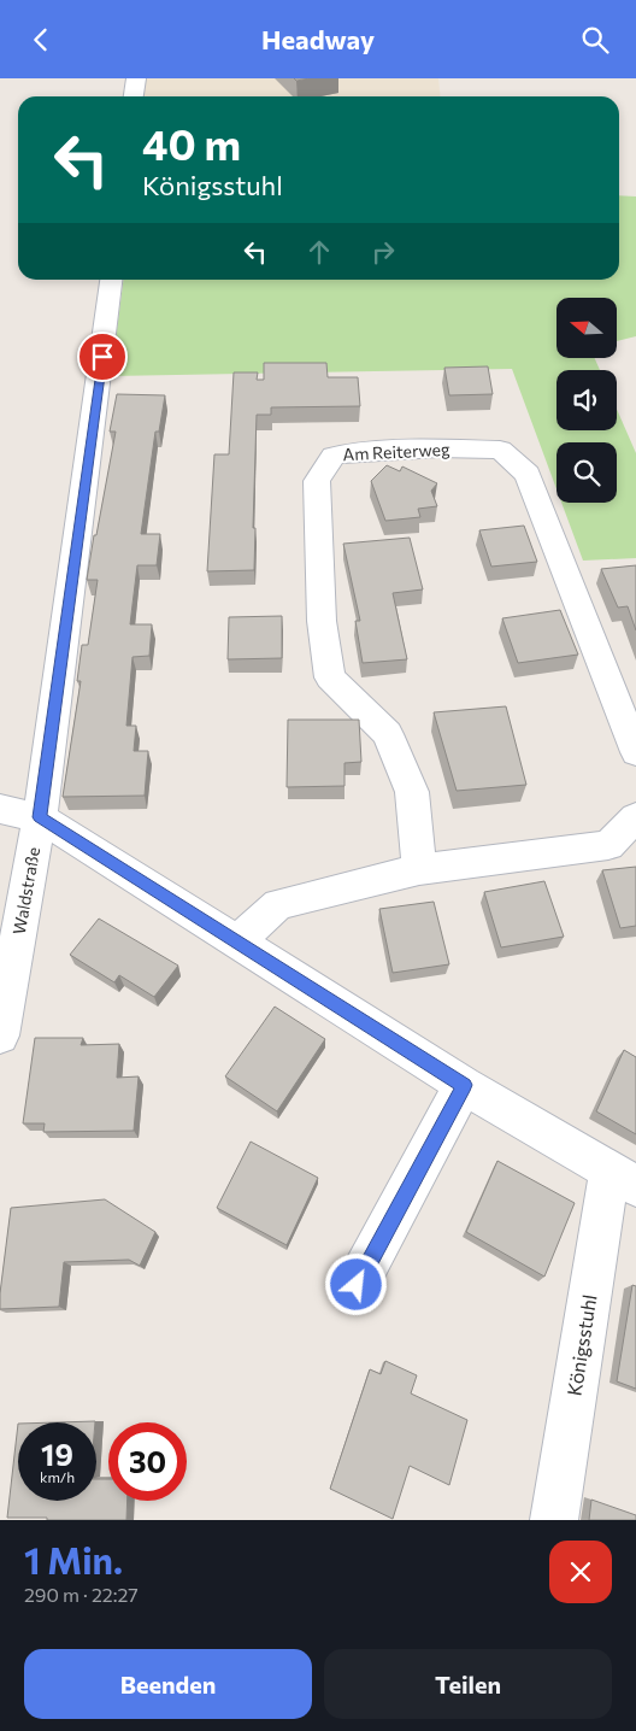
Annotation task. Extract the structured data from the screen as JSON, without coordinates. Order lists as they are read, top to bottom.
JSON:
{
  "streets": {
    "street": ["Am Reiterweg", "Waldstraße", "Königsstuhl"]
  },
  "crossings": [
    ["Waldstraße", "Königsstuhl"]
  ],
  "north": "left",
  "page": {
    "header": "Headway",
    "turn": ["40 m", "Königsstuhl"],
    "speed": "19 km/h",
    "limit": "30",
    "heading": ["1 Min.", "290 m · 22:27"],
    "buttons": ["Beenden", "Teilen"]
  }
}
